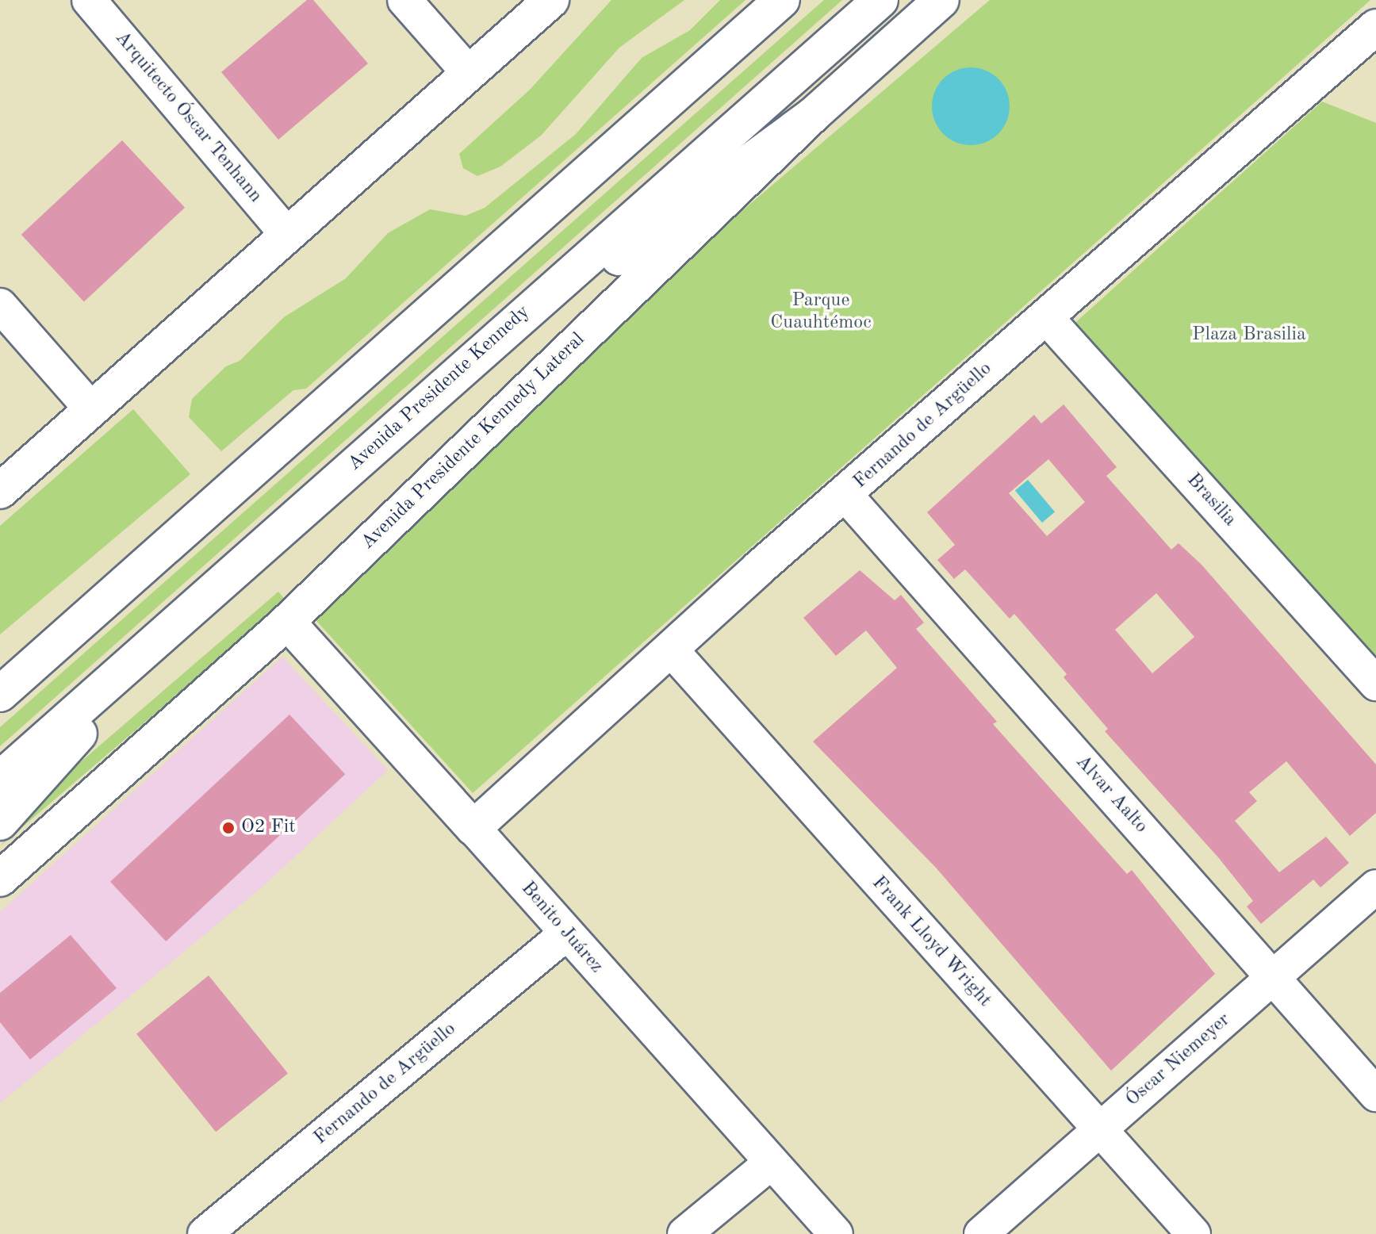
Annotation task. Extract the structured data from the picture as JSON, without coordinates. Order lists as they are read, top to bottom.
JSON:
{
  "streets": {
    "main road": [
      "Avenida Presidente Kennedy",
      "Fernando de Argüello",
      "Avenida Presidente Kennedy Lateral",
      "Benito Juárez"
    ],
    "street": [
      "Arquitecto Óscar Tenhann",
      "Brasilia",
      "Alvar Aalto",
      "Frank Lloyd Wright",
      "Óscar Niemeyer"
    ]
  },
  "crossings": [
    ["Fernando de Argüello", "Brasilia"],
    ["Fernando de Argüello", "Alvar Aalto"],
    ["Fernando de Argüello", "Benito Juárez"],
    ["Fernando de Argüello", "Frank Lloyd Wright"],
    ["Avenida Presidente Kennedy Lateral", "Benito Juárez"],
    ["Alvar Aalto", "Óscar Niemeyer"],
    ["Frank Lloyd Wright", "Óscar Niemeyer"]
  ],
  "parks": ["Parque Cuauhtémoc", "Plaza Brasilia"],
  "places": ["O2 Fit"]
}
